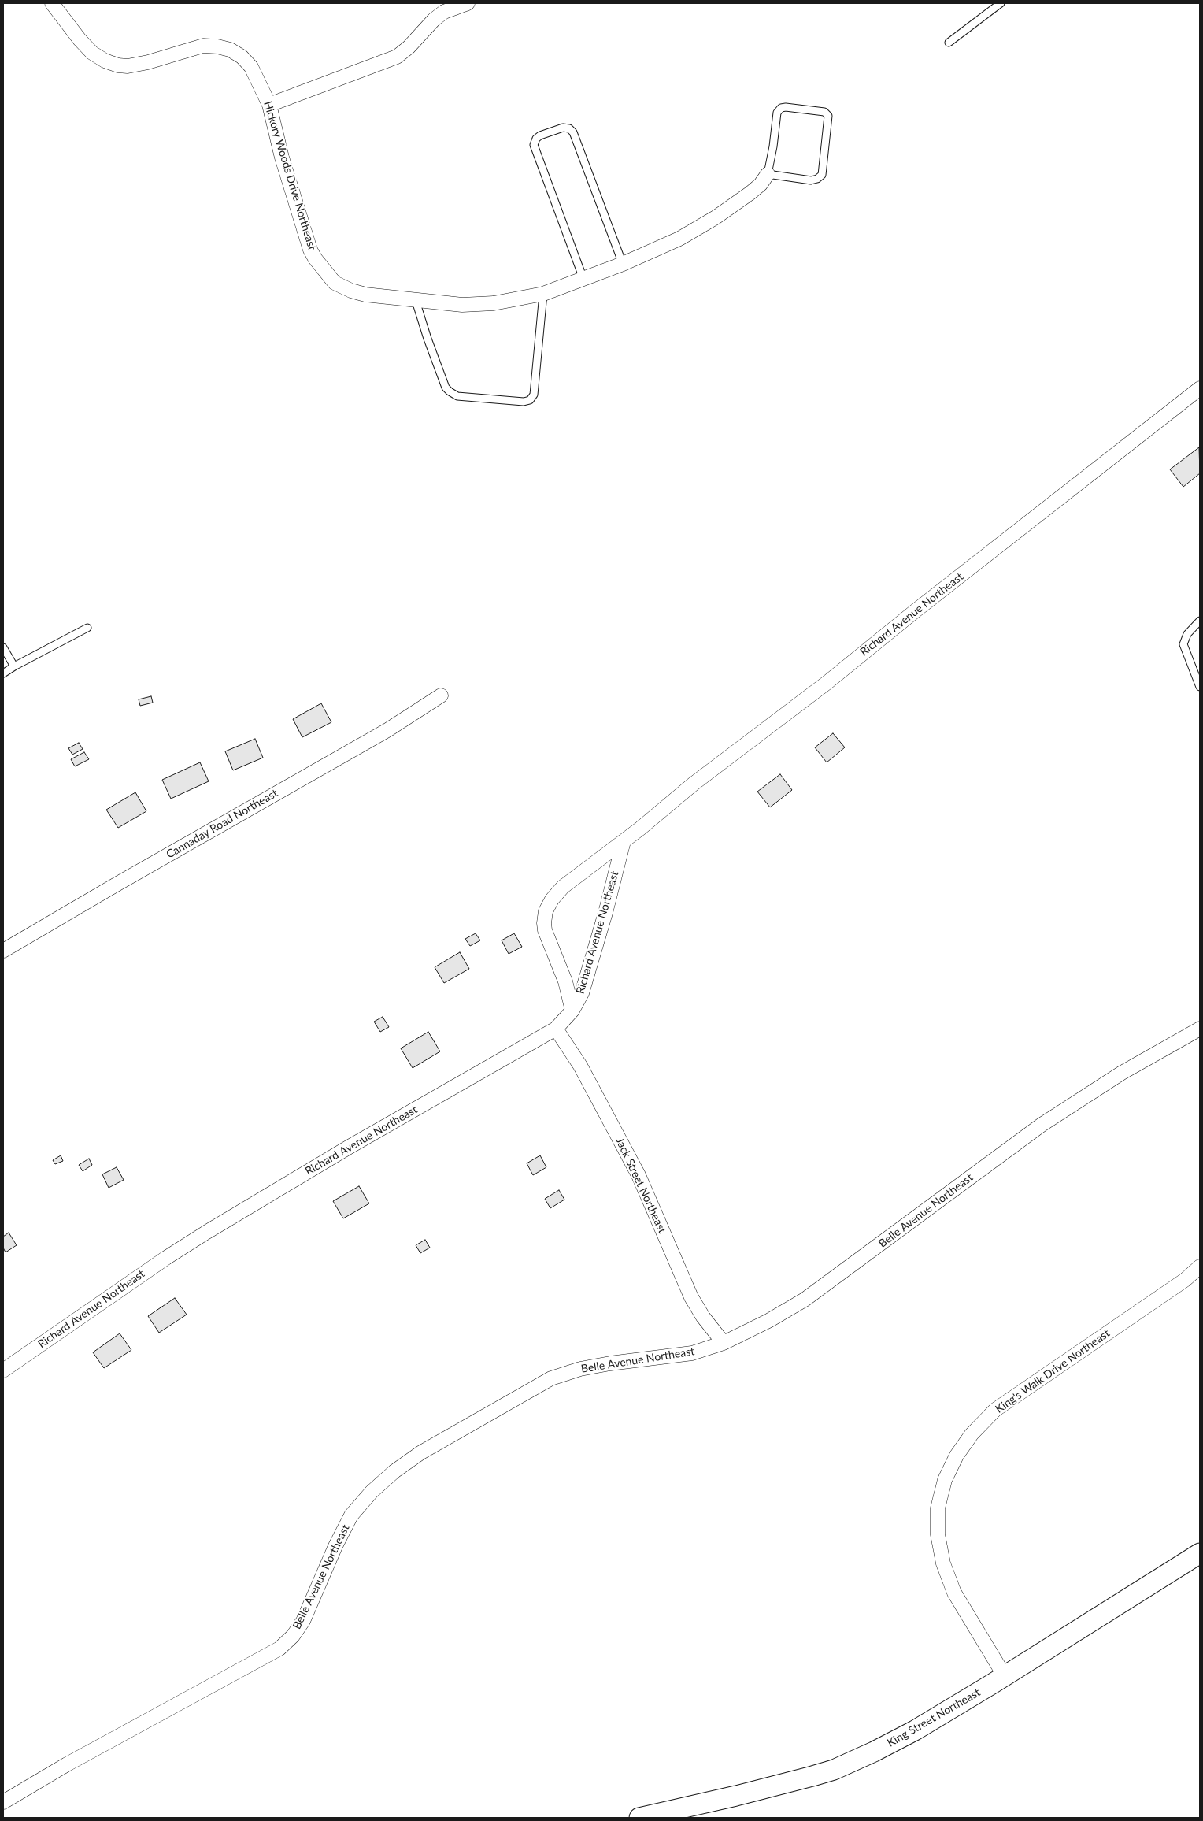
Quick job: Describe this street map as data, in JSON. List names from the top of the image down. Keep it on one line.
{"streets":{"street":["Hickory Woods Drive Northeast","Richard Avenue Northeast","Cannaday Road Northeast","Jack Street Northeast","Belle Avenue Northeast","King's Walk Drive Northeast","King Street Northeast"]},"crossings":[["Richard Avenue Northeast","Jack Street Northeast"],["Jack Street Northeast","Belle Avenue Northeast"],["King's Walk Drive Northeast","King Street Northeast"]]}
